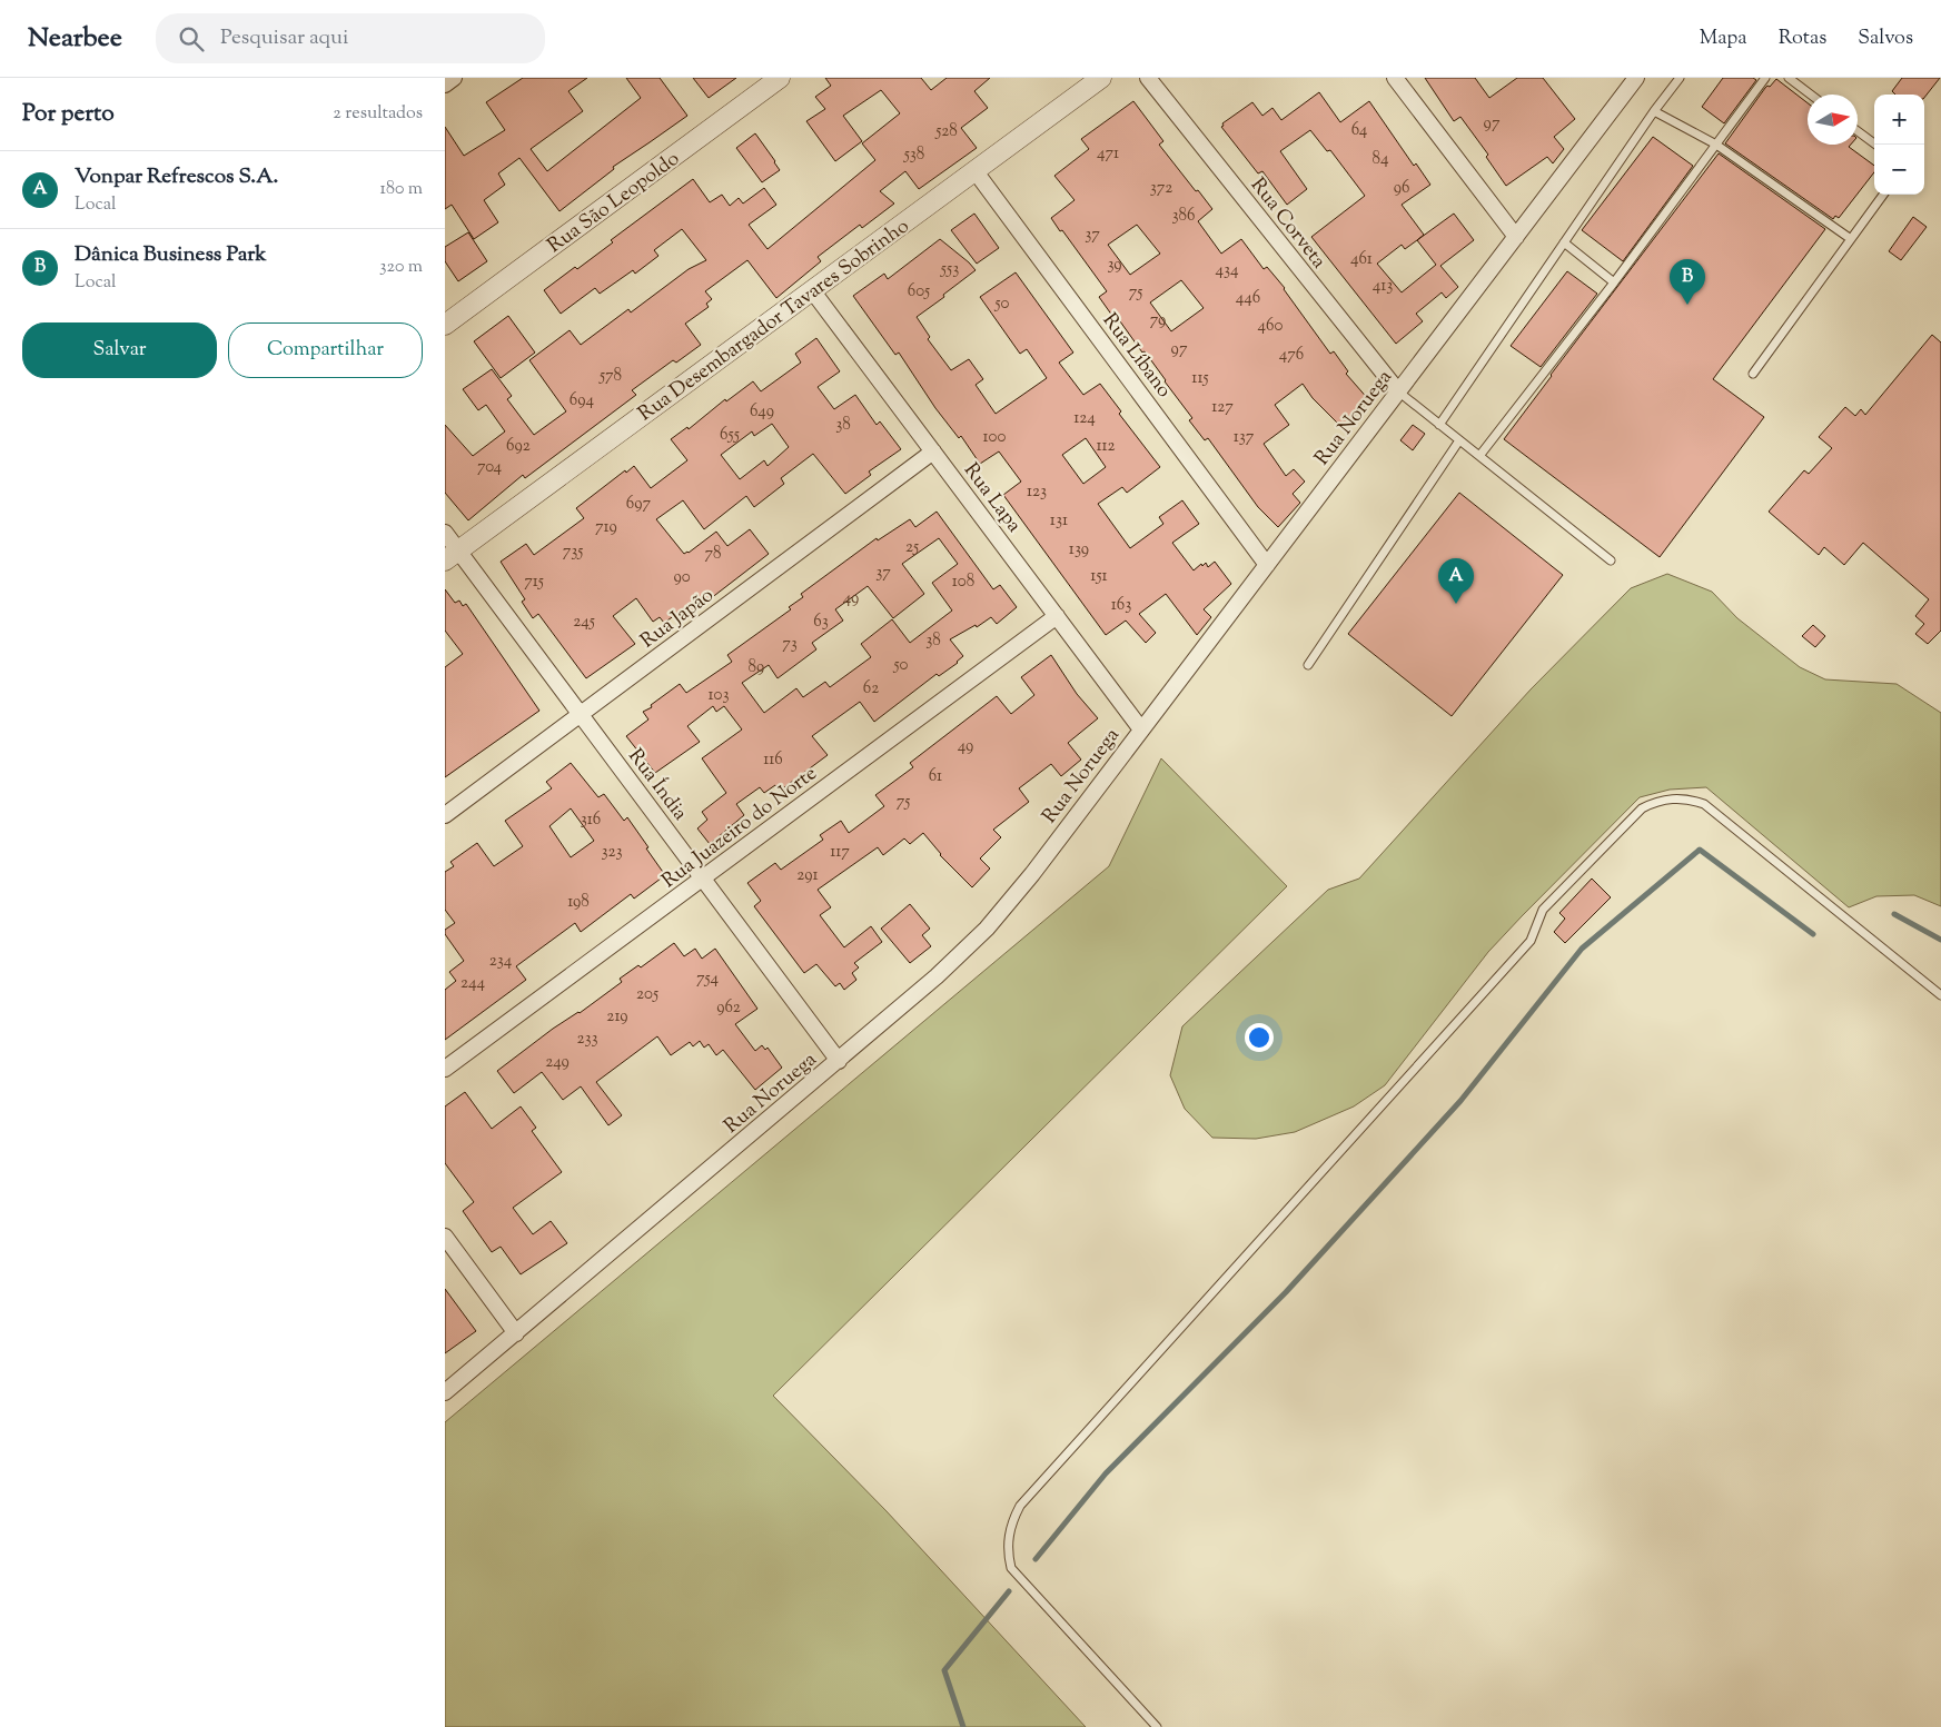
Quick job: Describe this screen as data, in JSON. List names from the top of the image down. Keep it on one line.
{"streets":{"street":["Rua São Leopoldo","Rua Corveta","Rua Desembargador Tavares Sobrinho","Rua Líbano","Rua Noruega","Rua Lapa","Rua Japão","Rua Índia","Rua Juazeiro do Norte"]},"crossings":[["Rua Corveta","Rua Noruega"],["Rua Desembargador Tavares Sobrinho","Rua Líbano"],["Rua Desembargador Tavares Sobrinho","Rua Lapa"],["Rua Desembargador Tavares Sobrinho","Rua Índia"],["Rua Líbano","Rua Noruega"],["Rua Noruega","Rua Lapa"],["Rua Noruega","Rua Índia"],["Rua Lapa","Rua Japão"],["Rua Lapa","Rua Juazeiro do Norte"],["Rua Japão","Rua Índia"],["Rua Índia","Rua Juazeiro do Norte"]],"house_numbers":["97","64","528","471","538","84","372","96","386","37","461","39","553","434","413","605","75","446","50","79","460","97","476","578","115","694","127","649","124","38","655","100","137","692","112","704","123","697","131","719","25","139","735","78","37","151","90","715","108","49","163","245","63","38","73","50","89","62","103","49","116","61","75","316","323","117","291","198","234","754","244","205","962","219","233","249"],"north":"right","page":{"header":"Nearbee","search":"Pesquisar aqui","nav":["Mapa","Rotas","Salvos"],"heading":["Por perto","2 resultados"],"map_buttons":["+","−"],"list":[{"mark":"A","name":"Vonpar Refrescos S.A.","note":"Local","value":"180 m"},{"mark":"B","name":"Dânica Business Park","note":"Local","value":"320 m"}],"pins":["B","A"],"buttons":["Salvar","Compartilhar"]}}
